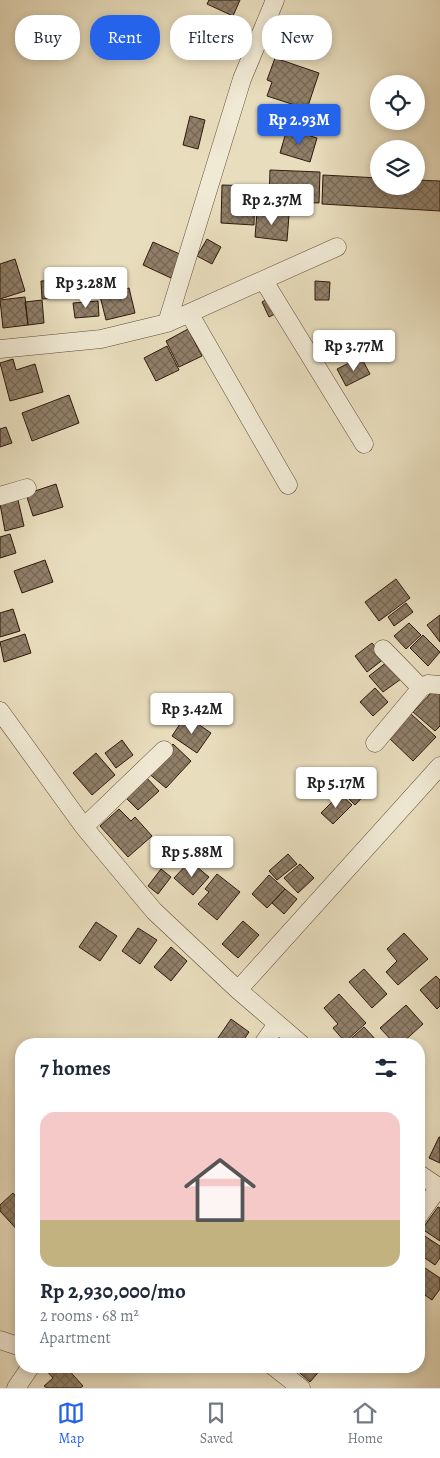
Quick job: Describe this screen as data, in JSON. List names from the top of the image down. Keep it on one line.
{"page":{"chip":["Buy","Rent","Filters","New"],"price":["Rp 2.93M","Rp 2.37M","Rp 3.28M","Rp 3.77M","Rp 3.42M","Rp 5.17M","Rp 5.88M"],"heading":"7 homes","list":[{"name":"Rp 2,930,000/mo","note":"2 rooms · 68 m² · Apartment"}],"tabs":["Map","Saved","Home"]}}
